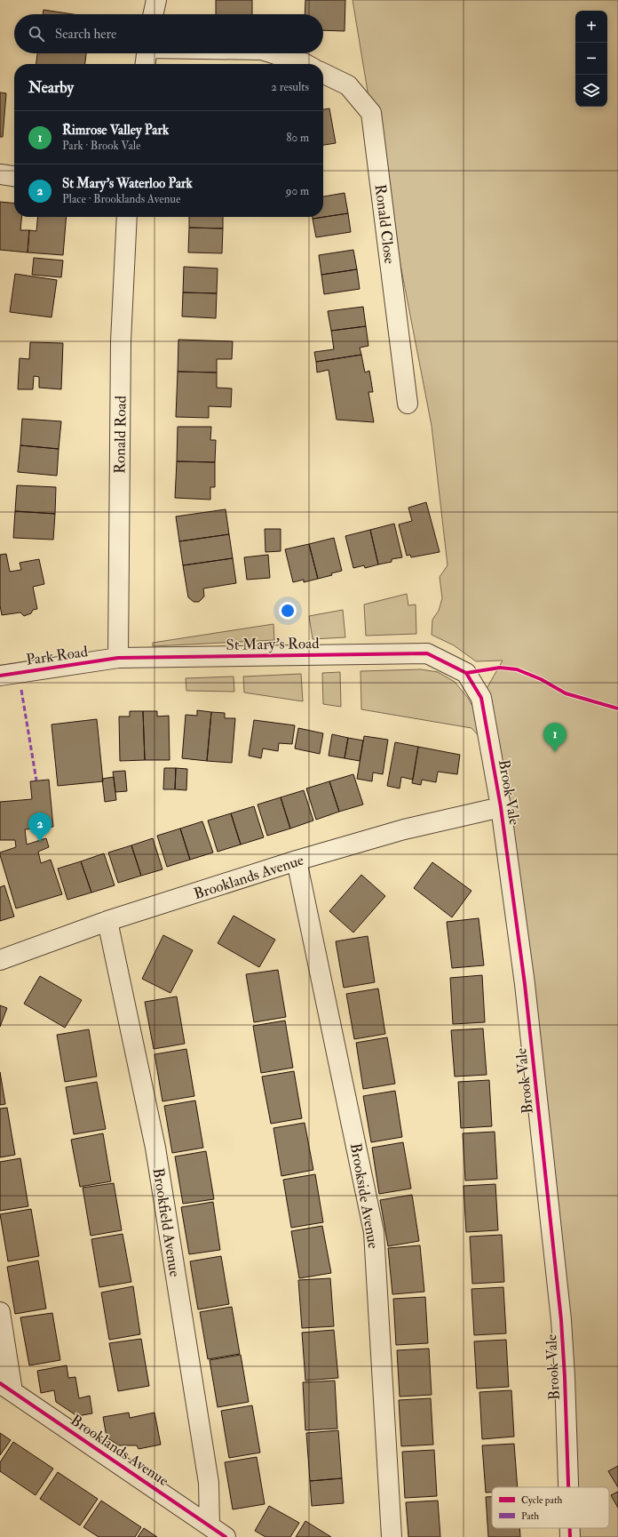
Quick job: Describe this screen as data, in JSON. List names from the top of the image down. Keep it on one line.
{"streets":{"street":["Ronald Close","Ronald Road","St Mary's Road","Park Road","Brook Vale","Brooklands Avenue","Brookside Avenue","Brookfield Avenue"]},"crossings":[["Ronald Road","St Mary's Road"],["Ronald Road","Park Road"],["St Mary's Road","Park Road"],["St Mary's Road","Brook Vale"],["Brook Vale","Brooklands Avenue"],["Brooklands Avenue","Brookside Avenue"],["Brooklands Avenue","Brookfield Avenue"]],"legend":["Cycle path","Path"],"page":{"map_buttons":["+","−"],"search":"Search here","heading":["Nearby","2 results"],"list":[{"mark":"1","name":"Rimrose Valley Park","note":"Park · Brook Vale","value":"80 m"},{"mark":"2","name":"St Mary's Waterloo Park","note":"Place · Brooklands Avenue","value":"90 m"}],"pins":["1","2"]}}
